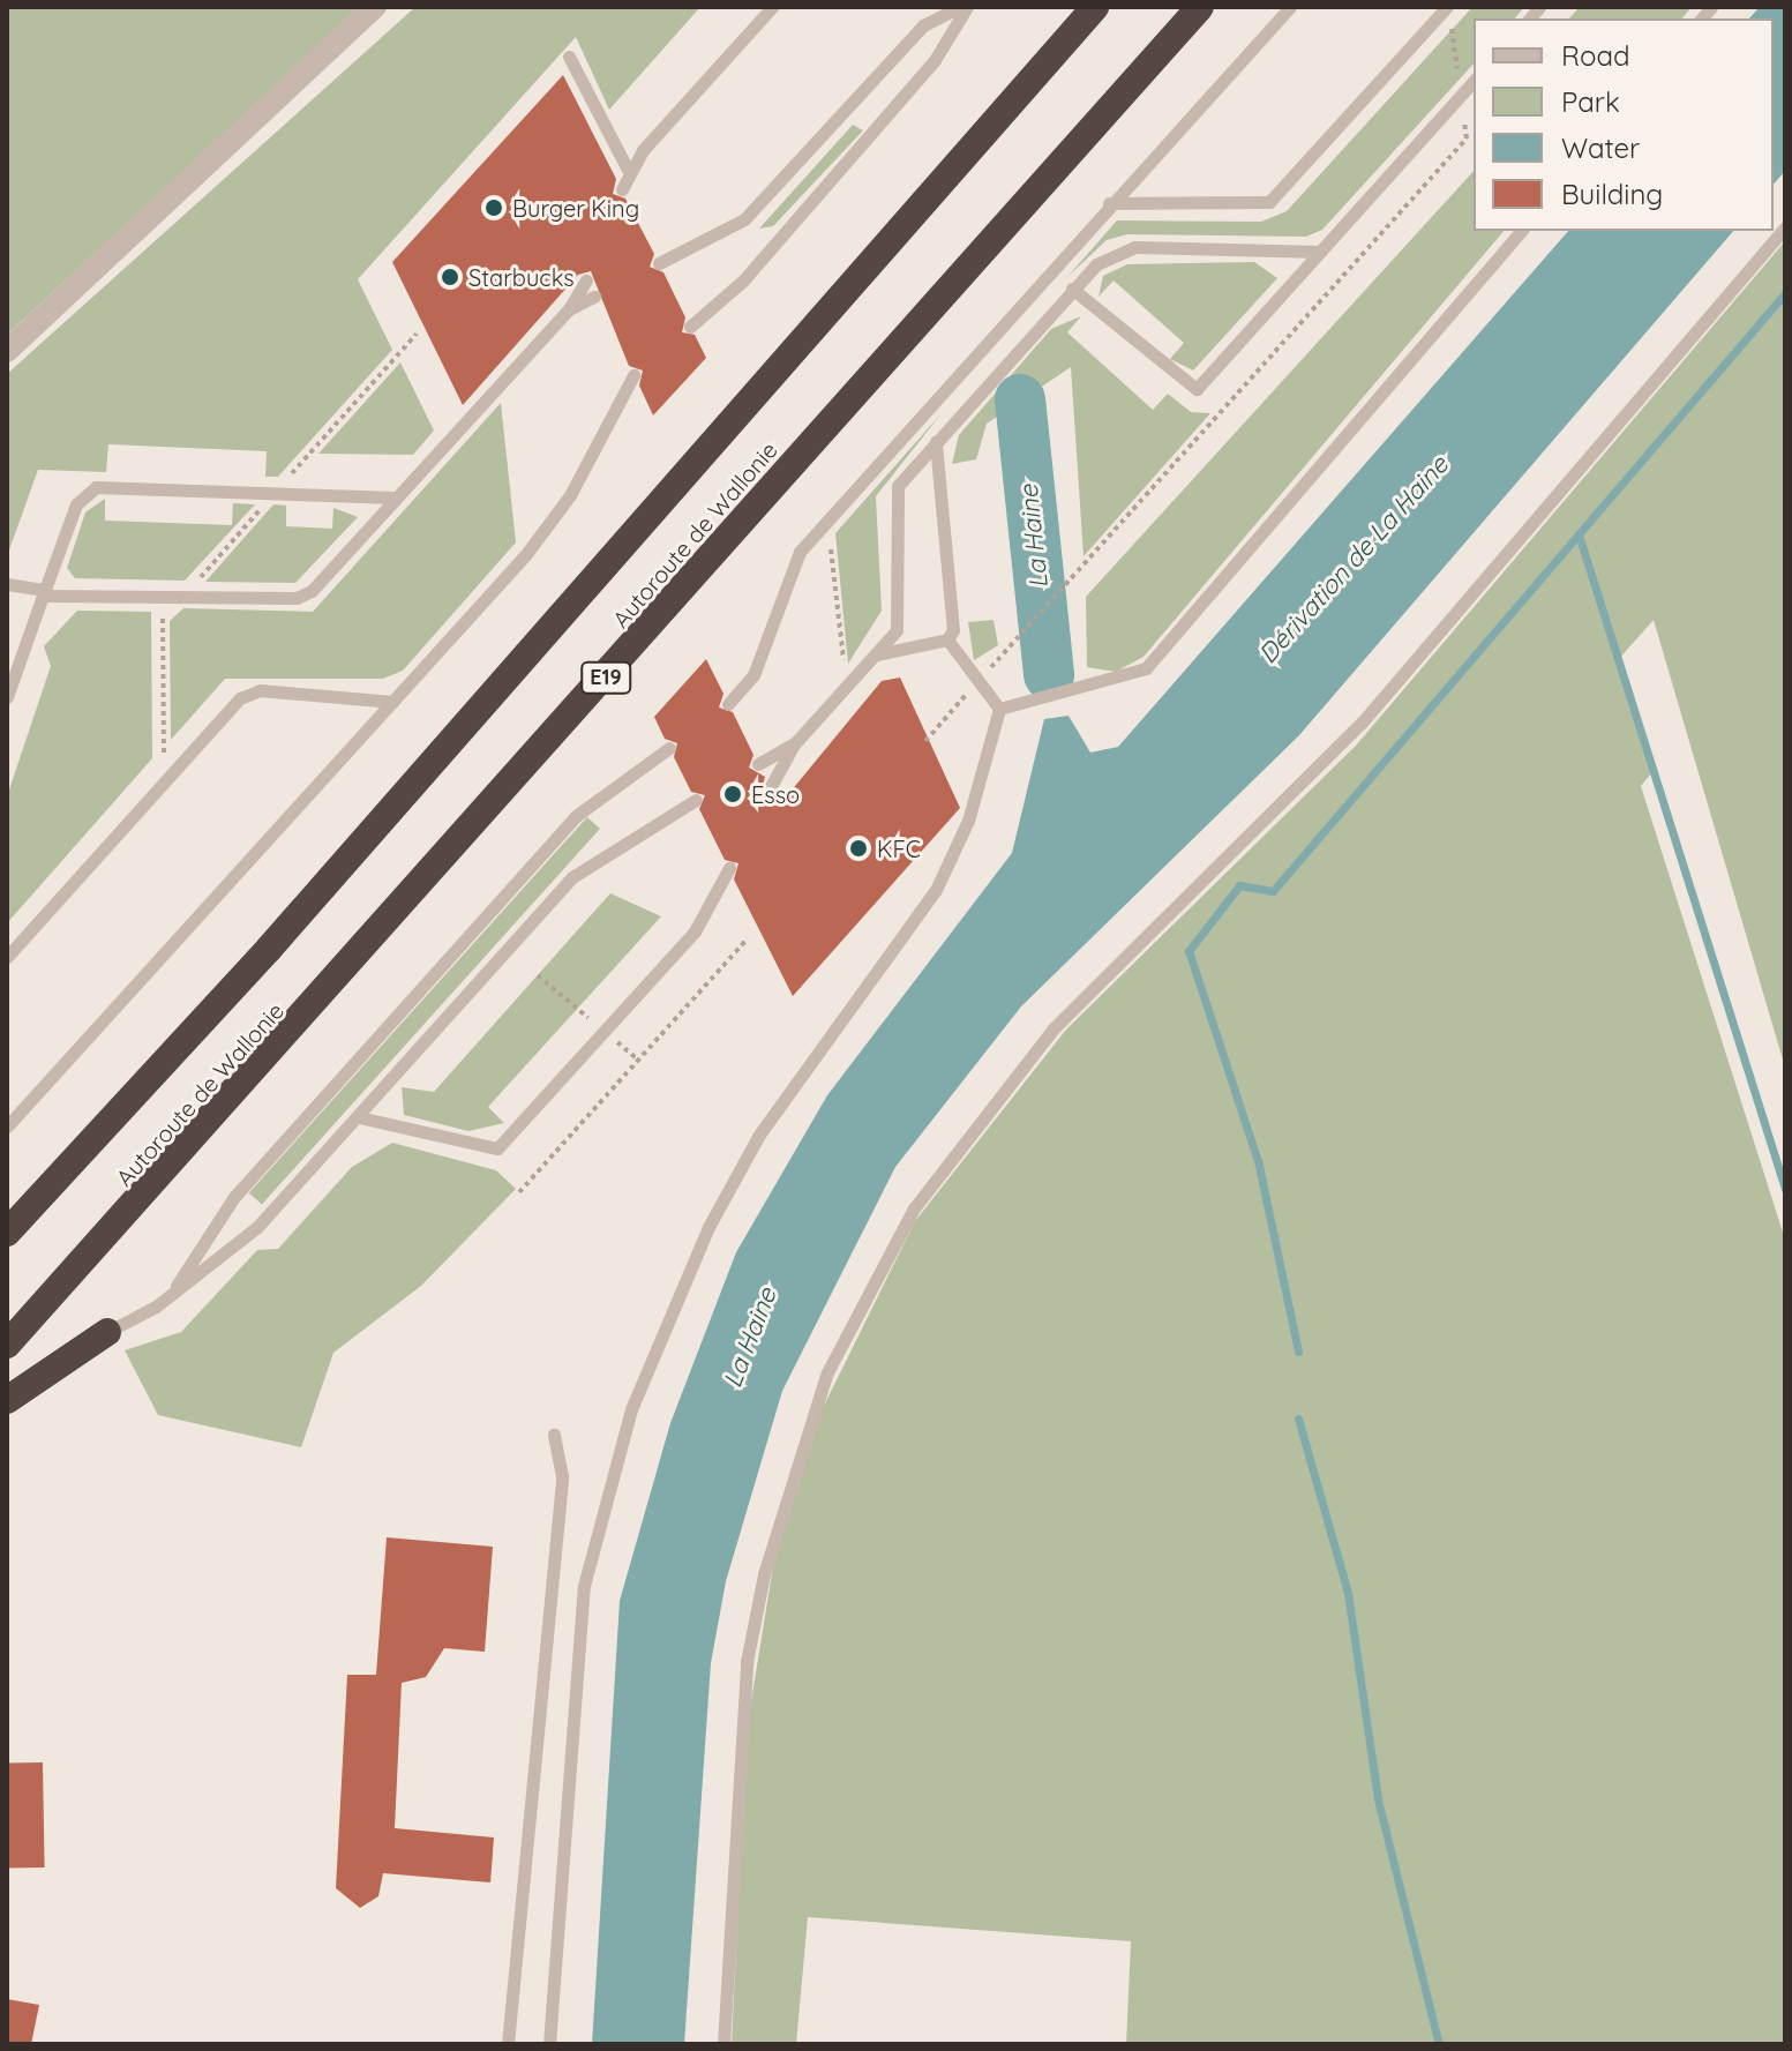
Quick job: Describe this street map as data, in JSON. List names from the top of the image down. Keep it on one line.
{"streets":{"highway":["Autoroute de Wallonie","E19"]},"water":["La Haine","Dérivation de La Haine"],"places":["Burger King","Starbucks","Esso","KFC"],"legend":["Road","Park","Water","Building"]}
